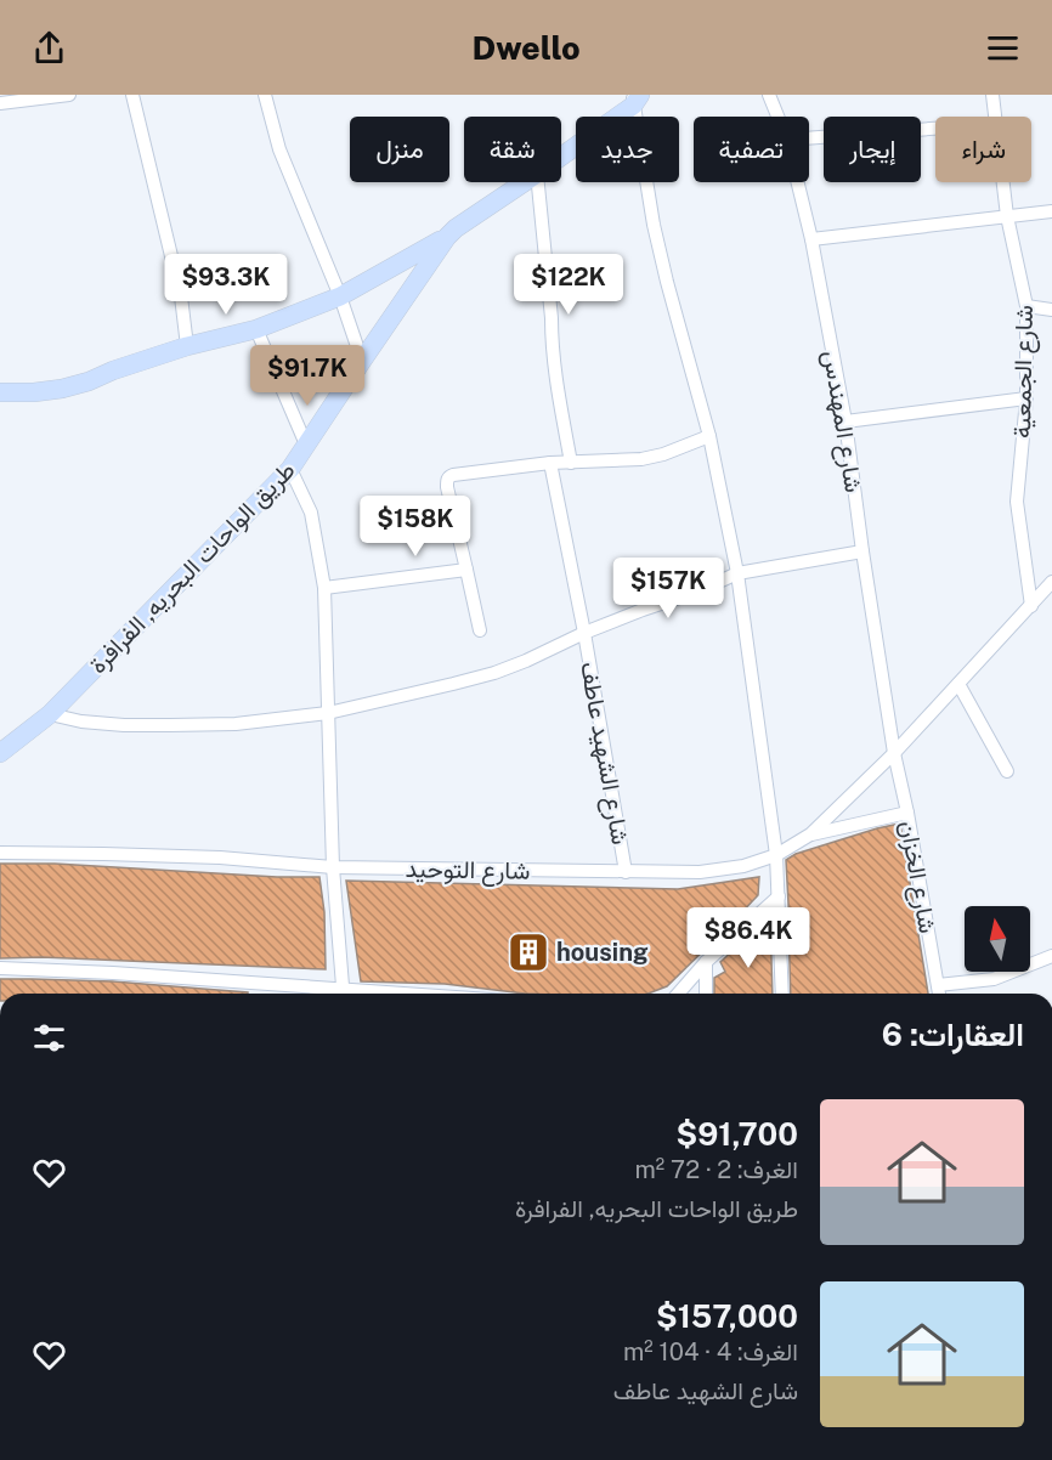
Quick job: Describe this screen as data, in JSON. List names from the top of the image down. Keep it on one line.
{"streets":{"main road":["طريق الواحات البحريه, الفرافرة"],"street":["شارع الجمعية","شارع المهندس","شارع الشهيد عاطف","شارع التوحيد","شارع الخزان"]},"crossings":[["شارع الجمعية","شارع التوحيد"],["شارع المهندس","شارع التوحيد"],["شارع المهندس","شارع الخزان"],["شارع الشهيد عاطف","شارع التوحيد"],["شارع التوحيد","شارع الخزان"]],"places":{"building":["housing"]},"north":"top","page":{"header":"Dwello","chip":["شراء","إيجار","تصفية","جديد","شقة","منزل"],"price":["$93.3K","$122K","$91.7K","$158K","$157K","$86.4K"],"heading":"العقارات: 6","list":[{"name":"$91,700","note":"الغرف: 2 · 72 m² · طريق الواحات البحريه, الفرافرة"},{"name":"$157,000","note":"الغرف: 4 · 104 m² · شارع الشهيد عاطف"}]}}
